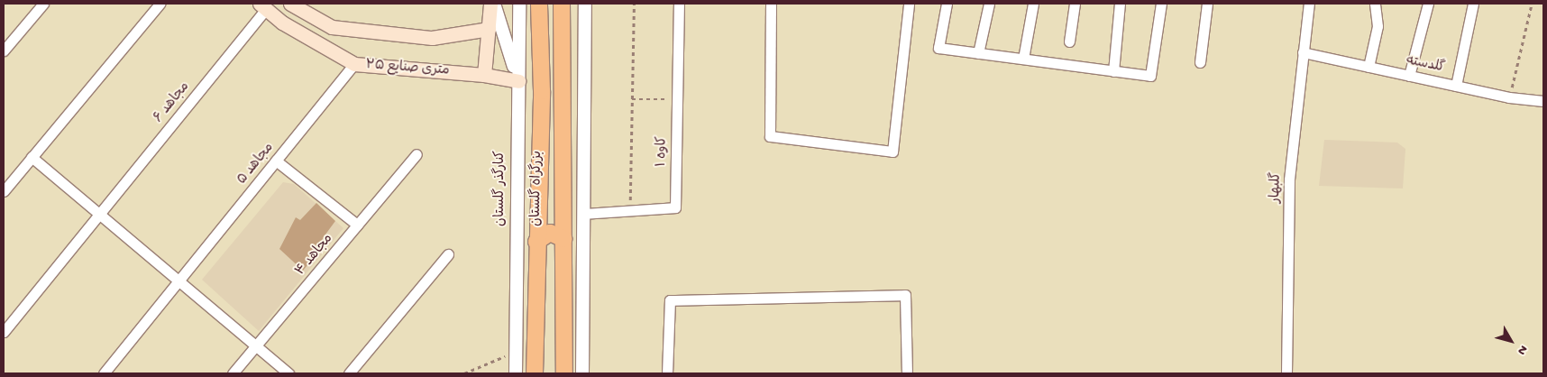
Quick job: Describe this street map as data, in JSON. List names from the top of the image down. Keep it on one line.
{"streets":{"highway":["بزرگراه گلستان"],"main road":["۲۵ متری صنایع"],"street":["گلدسته","۶ مجاهد","کاوه ۱","۵ مجاهد","گلبهار","کنارگذر گلستان","مجاهد ۴"]},"crossings":[["گلدسته","گلبهار"],["۲۵ متری صنایع","۶ مجاهد"],["۲۵ متری صنایع","۵ مجاهد"],["۲۵ متری صنایع","کنارگذر گلستان"]],"north":"bottom right"}
